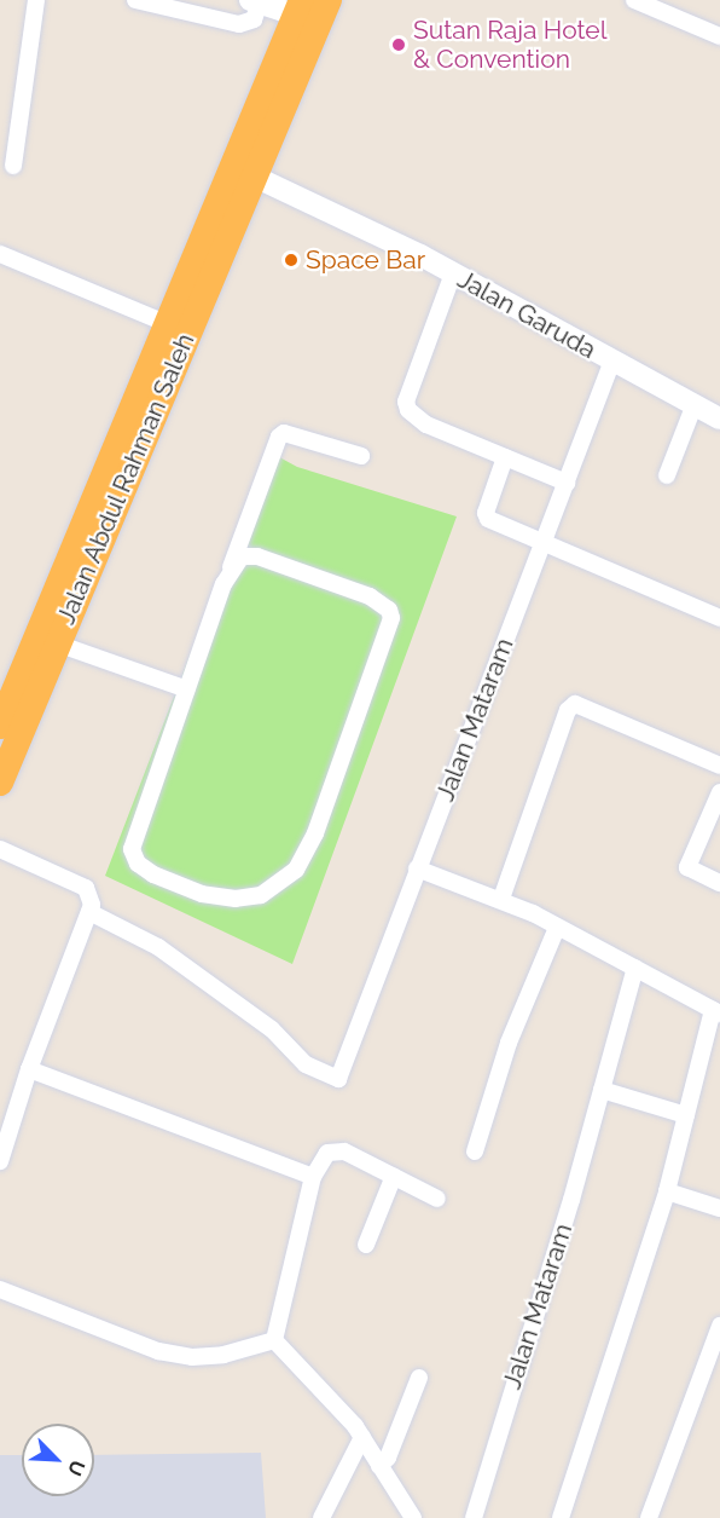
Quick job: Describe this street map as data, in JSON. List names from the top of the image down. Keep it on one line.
{"streets":{"highway":["Jalan Abdul Rahman Saleh"],"street":["Jalan Garuda","Jalan Mataram"]},"crossings":[["Jalan Garuda","Jalan Abdul Rahman Saleh"],["Jalan Garuda","Jalan Mataram"]],"places":["Sutan Raja Hotel & Convention","Space Bar"],"north":"bottom right"}
